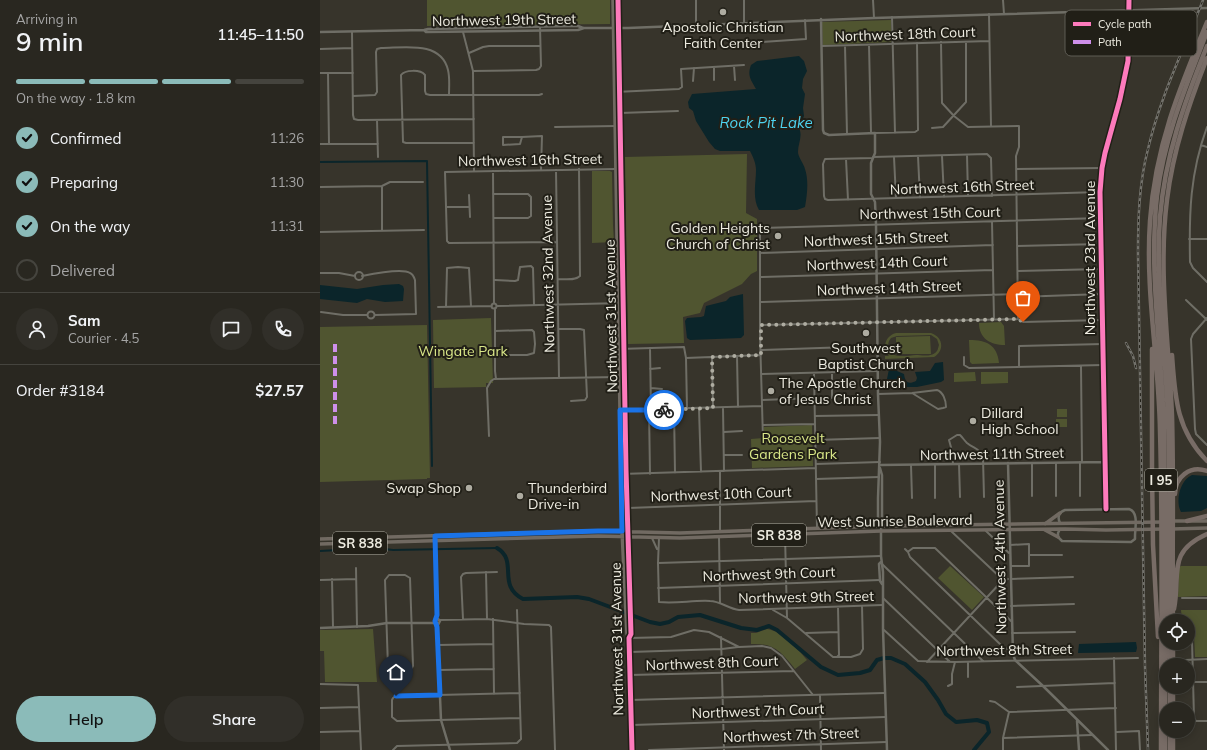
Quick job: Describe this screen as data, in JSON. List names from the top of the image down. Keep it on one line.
{"streets":{"highway":["I 95"],"main road":["Northwest 31st Avenue","West Sunrise Boulevard","SR 838"],"street":["Northwest 19th Street","Northwest 18th Court","Northwest 16th Street","Northwest 15th Court","Northwest 15th Street","Northwest 23rd Avenue","Northwest 14th Court","Northwest 32nd Avenue","Northwest 14th Street","Northwest 11th Street","Northwest 10th Court","Northwest 24th Avenue","Northwest 9th Court","Northwest 9th Street","Northwest 8th Street","Northwest 8th Court","Northwest 7th Court","Northwest 7th Street"]},"crossings":[["Northwest 19th Street","Northwest 23rd Avenue"],["Northwest 19th Street","Northwest 31st Avenue"],["Northwest 16th Street","Northwest 23rd Avenue"],["Northwest 16th Street","Northwest 32nd Avenue"],["Northwest 16th Street","Northwest 31st Avenue"],["Northwest 15th Court","Northwest 15th Street"],["Northwest 15th Court","Northwest 23rd Avenue"],["Northwest 23rd Avenue","Northwest 11th Street"],["Northwest 31st Avenue","Northwest 10th Court"],["Northwest 31st Avenue","West Sunrise Boulevard"],["Northwest 31st Avenue","Northwest 8th Court"],["Northwest 31st Avenue","Northwest 7th Court"],["Northwest 11th Street","Northwest 24th Avenue"],["West Sunrise Boulevard","Northwest 24th Avenue"],["Northwest 24th Avenue","Northwest 8th Street"],["Northwest 9th Court","Northwest 9th Street"]],"water":["Rock Pit Lake"],"parks":["Wingate Park","Roosevelt Gardens Park"],"places":["Apostolic Christian Faith Center","Golden Heights Church of Christ","Southwest Baptist Church","The Apostle Church of Jesus Christ","Dillard High School","Swap Shop","Thunderbird Drive-in"],"legend":["Cycle path","Path"],"page":{"heading":["9 min","Arriving in","11:45–11:50"],"panel":["Sam","Courier · 4.5","Order #3184","$27.57"],"bar":"On the way · 1.8 km","list":[["Confirmed","11:26"],["Preparing","11:30"],["On the way","11:31"],"Delivered"],"map_buttons":["+","−"],"buttons":["Help","Share"]}}
